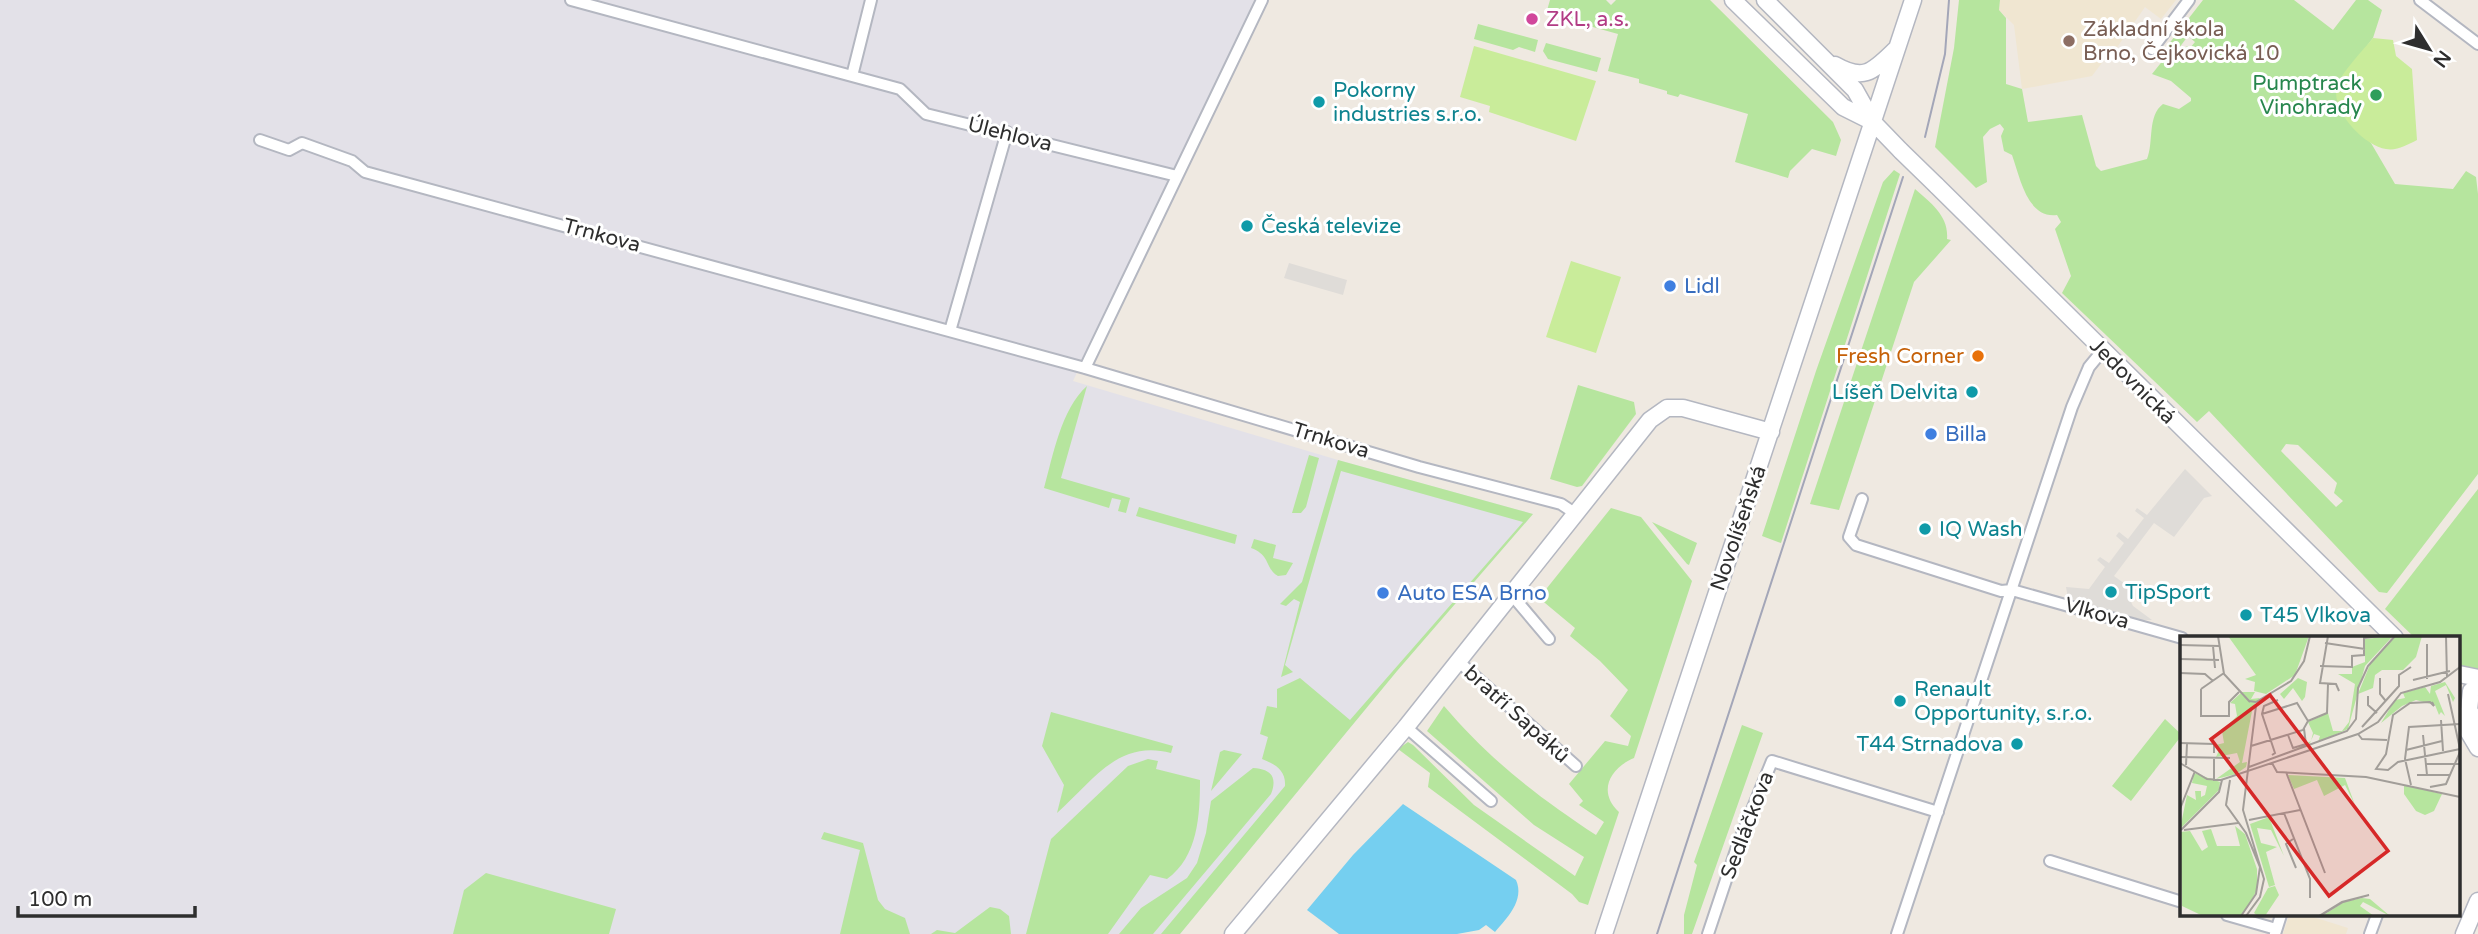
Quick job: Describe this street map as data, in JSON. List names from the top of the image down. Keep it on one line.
{"streets":{"street":["Úlehlova","Trnkova","Jedovnická","Novolíšeňská","Vlkova","bratří Sapáků","Sedláčkova"]},"crossings":[["Jedovnická","Novolíšeňská"]],"places":["ZKL, a.s.","Základní škola Brno, Čejkovická 10","Pumptrack Vinohrady","Pokorny industries s.r.o.","Česká televize","Lidl","Fresh Corner","Líšeň Delvita","Billa","IQ Wash","TipSport","Auto ESA Brno","T45 Vlkova","Renault Opportunity, s.r.o.","T44 Strnadova"],"scale_bar":"100 m","north":"bottom right"}
